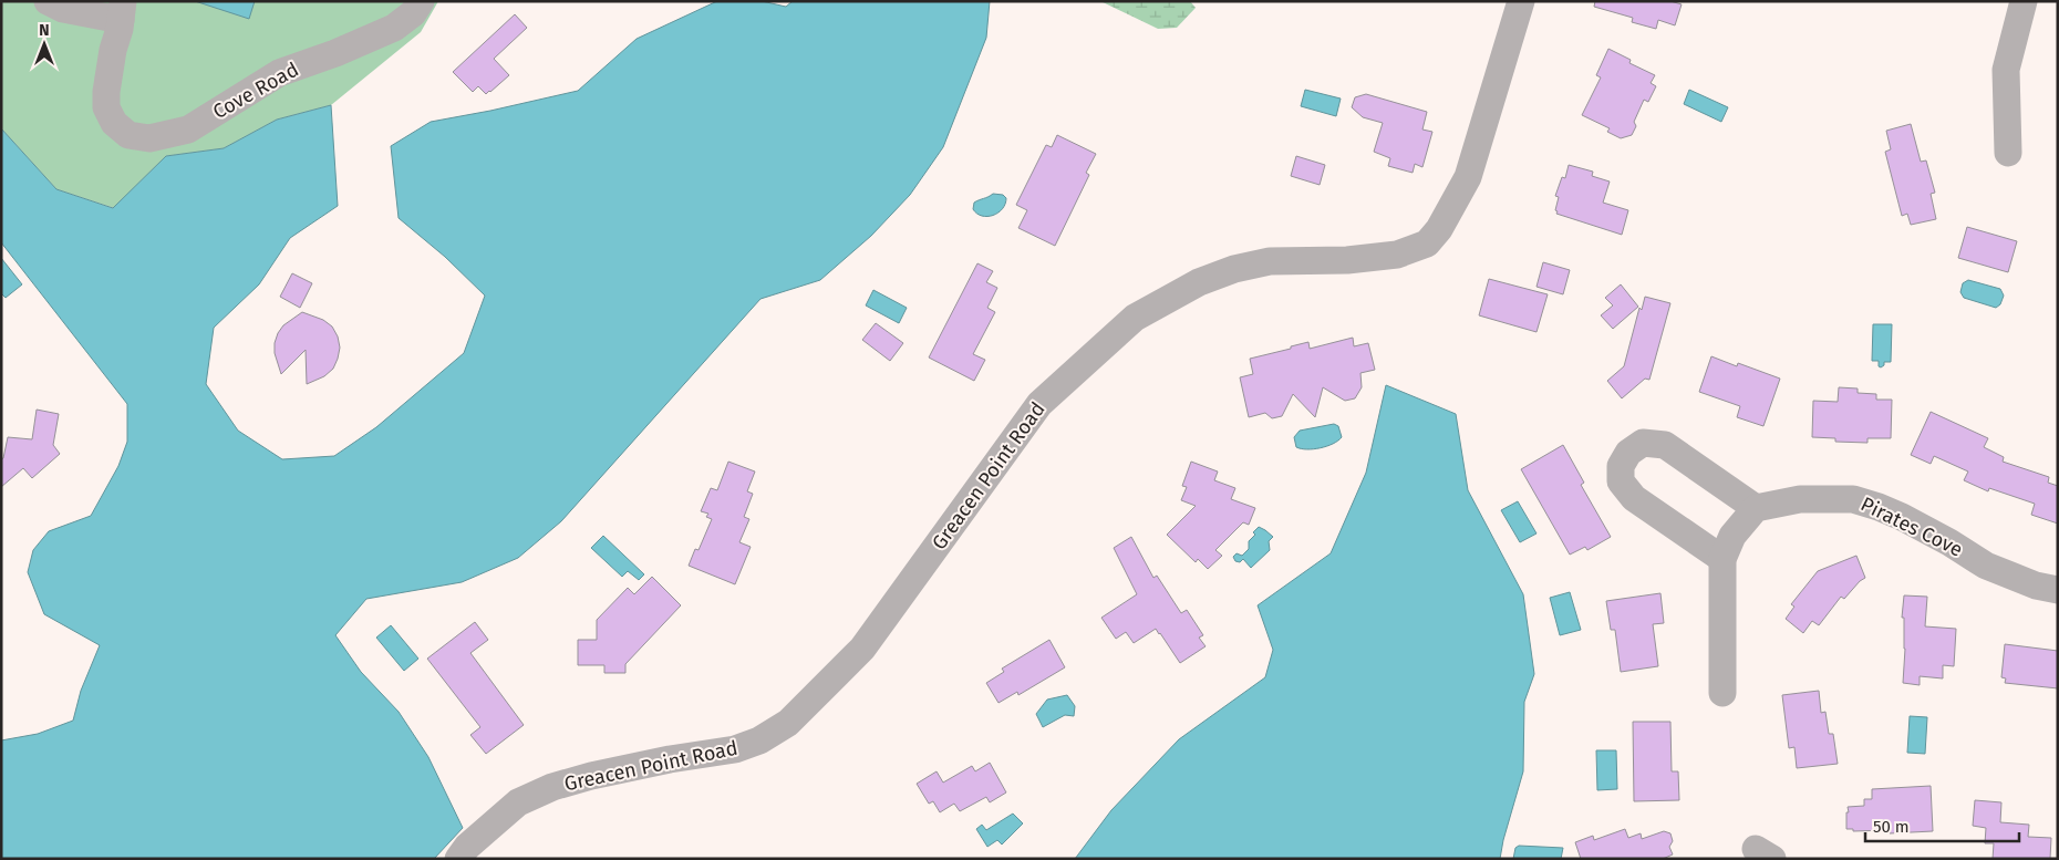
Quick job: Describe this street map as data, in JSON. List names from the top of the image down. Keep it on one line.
{"streets":{"street":["Cove Road","Greacen Point Road","Pirates Cove"]},"scale_bar":"50 m","north":"top"}
